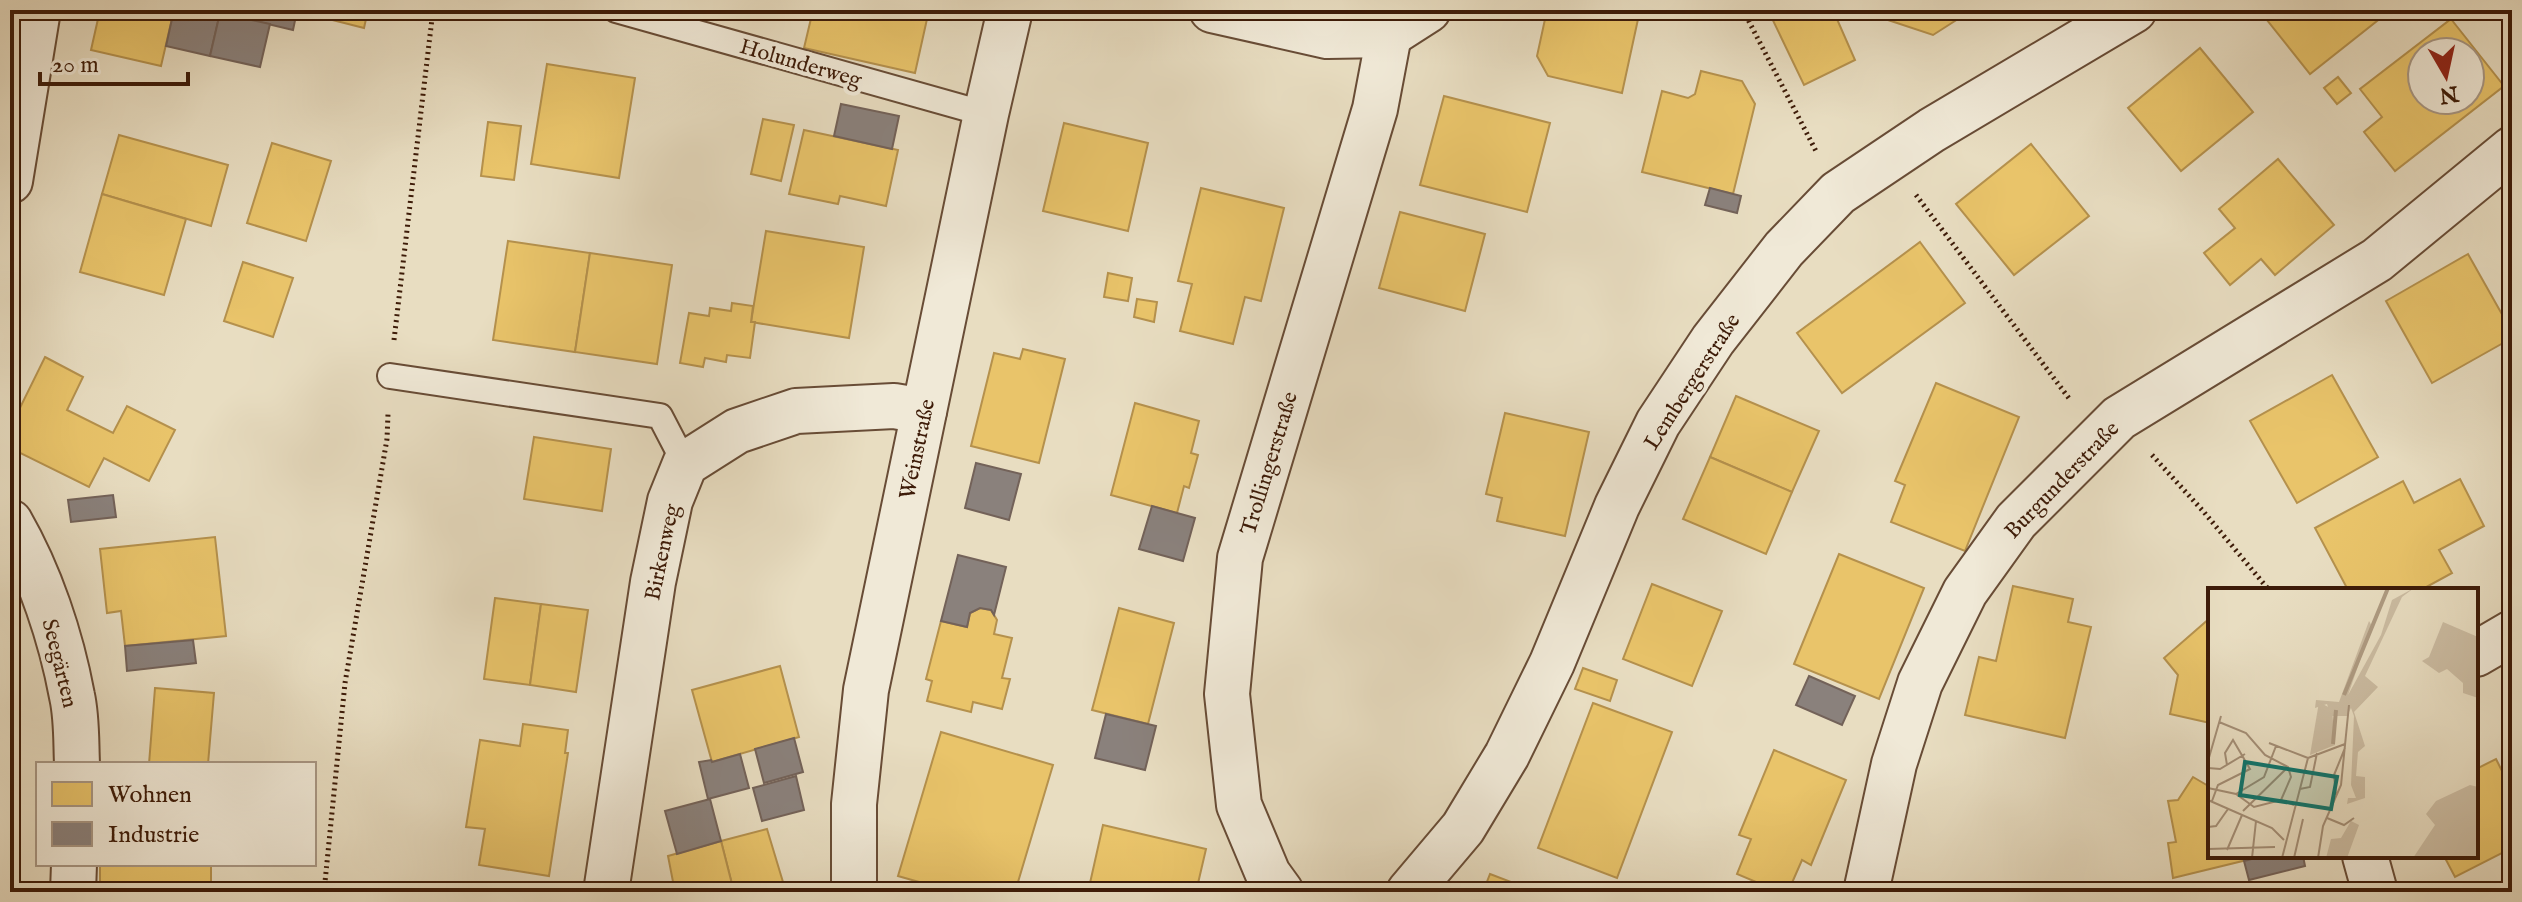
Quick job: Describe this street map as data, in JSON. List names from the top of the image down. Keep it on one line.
{"streets":{"street":["Lembergerstraße","Weinstraße","Trollingerstraße","Burgunderstraße","Birkenweg","Seegärten"],"lane":["Holunderweg"]},"crossings":[["Holunderweg","Weinstraße"]],"legend":["Wohnen","Industrie"],"scale_bar":"20 m","north":"bottom"}
